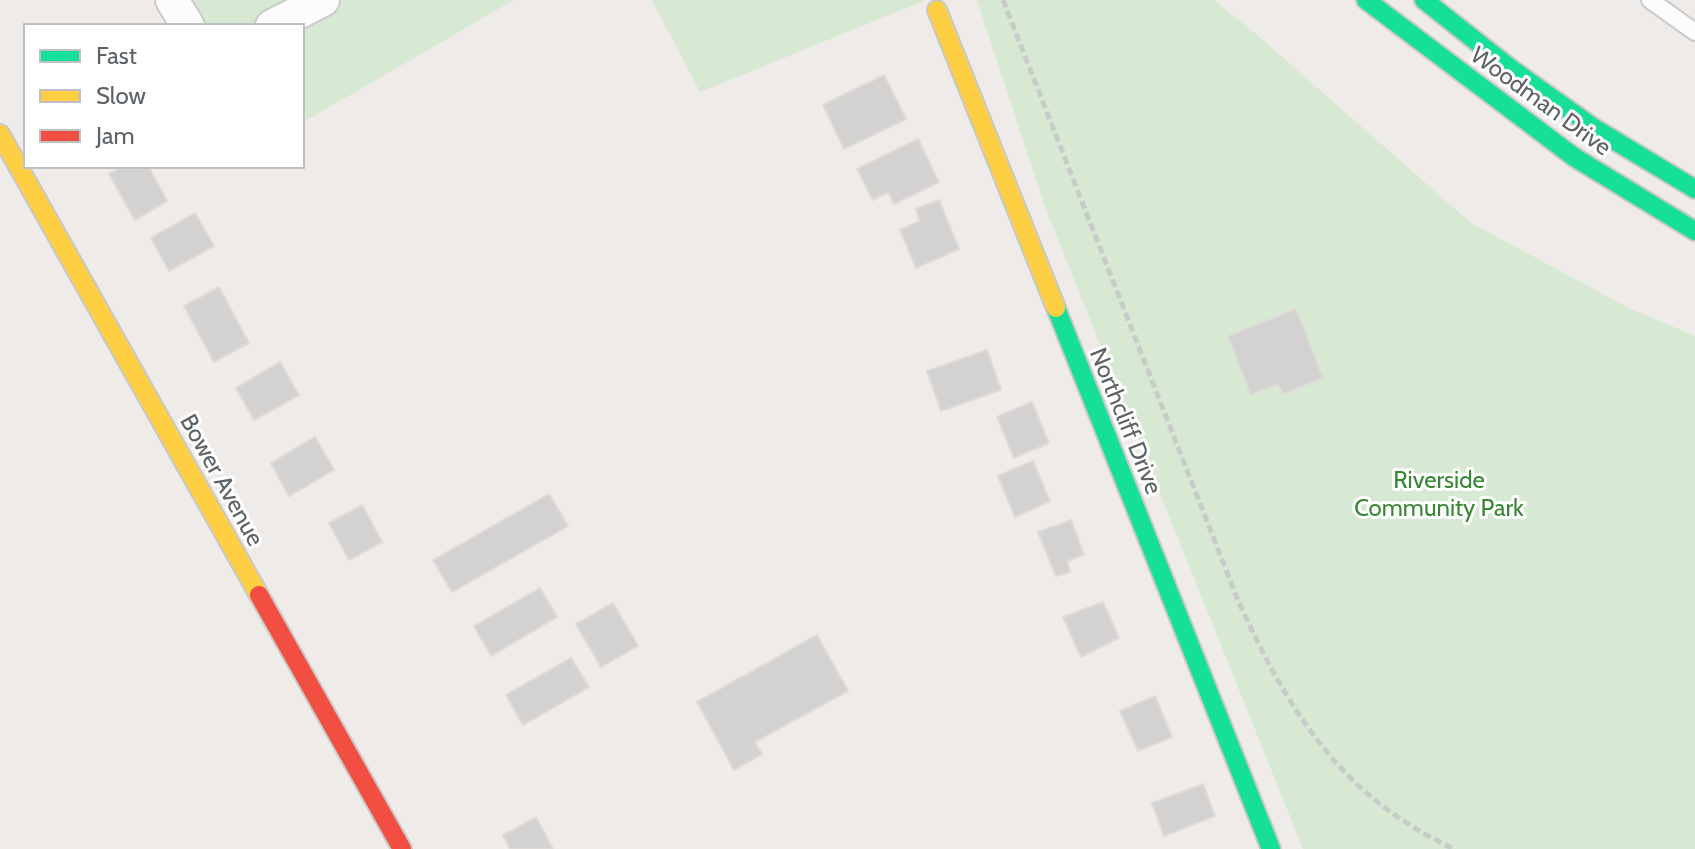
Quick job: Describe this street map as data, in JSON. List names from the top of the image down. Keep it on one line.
{"streets":{"street":["Woodman Drive","Northcliff Drive","Bower Avenue"]},"parks":["Riverside Community Park"],"legend":["Fast","Slow","Jam"]}
